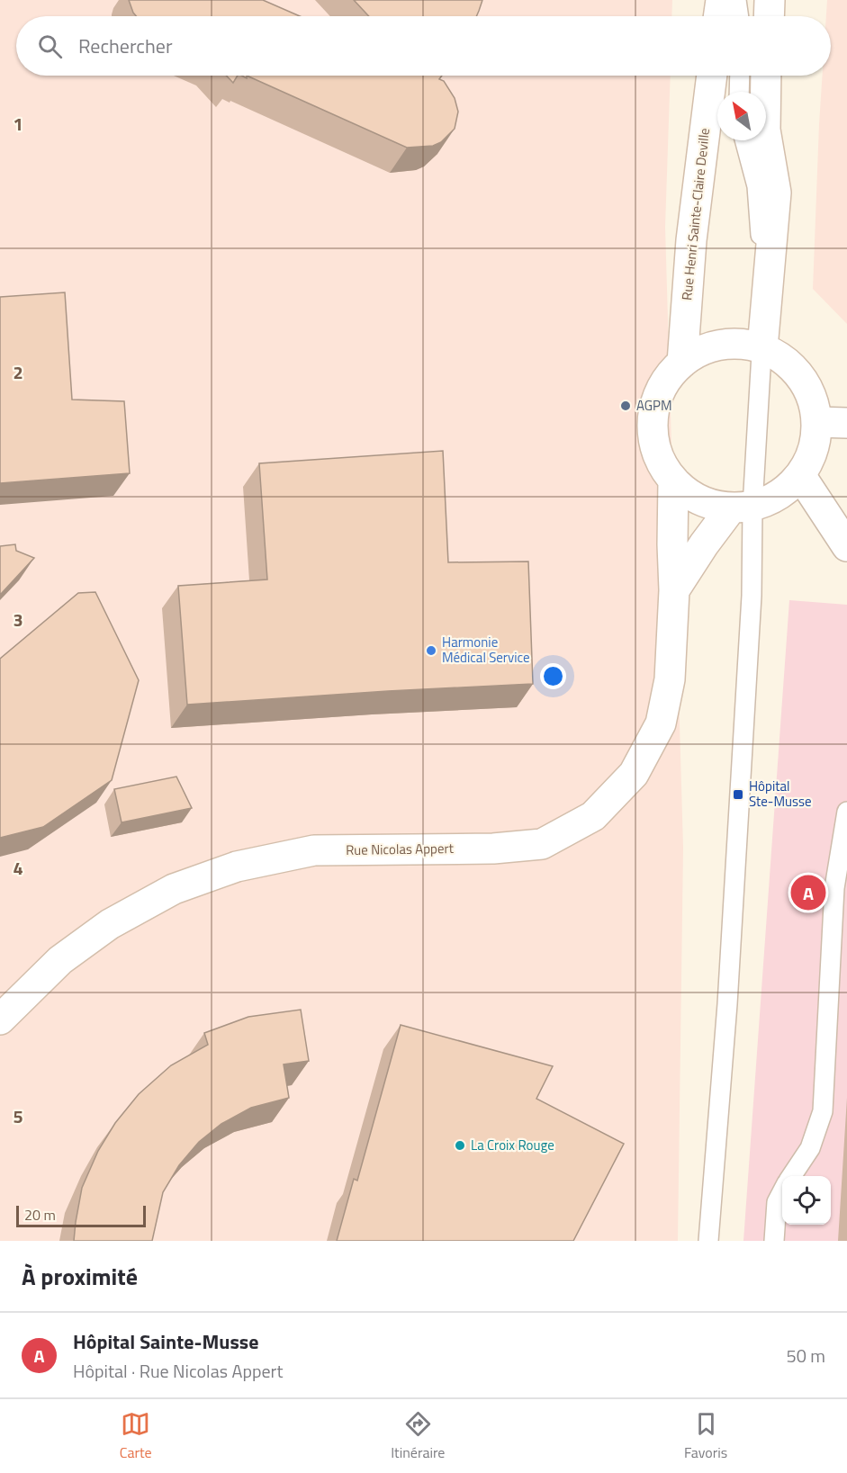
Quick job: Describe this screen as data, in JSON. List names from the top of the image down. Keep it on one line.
{"streets":{"main road":["Rue Henri Sainte-Claire Deville","Rue Nicolas Appert"]},"places":{"other":["AGPM","Harmonie Médical Service","La Croix Rouge"],"transit":["Hôpital Ste-Musse"]},"scale_bar":"20 m","north":"top left","page":{"search":"Rechercher","pins":"A","scale":"20 m","heading":"À proximité","list":[{"mark":"A","name":"Hôpital Sainte-Musse","note":"Hôpital · Rue Nicolas Appert","value":"50 m"}],"nav":["Carte","Itinéraire","Favoris"]},"grid":{"rows":["1","2","3","4","5"]}}
